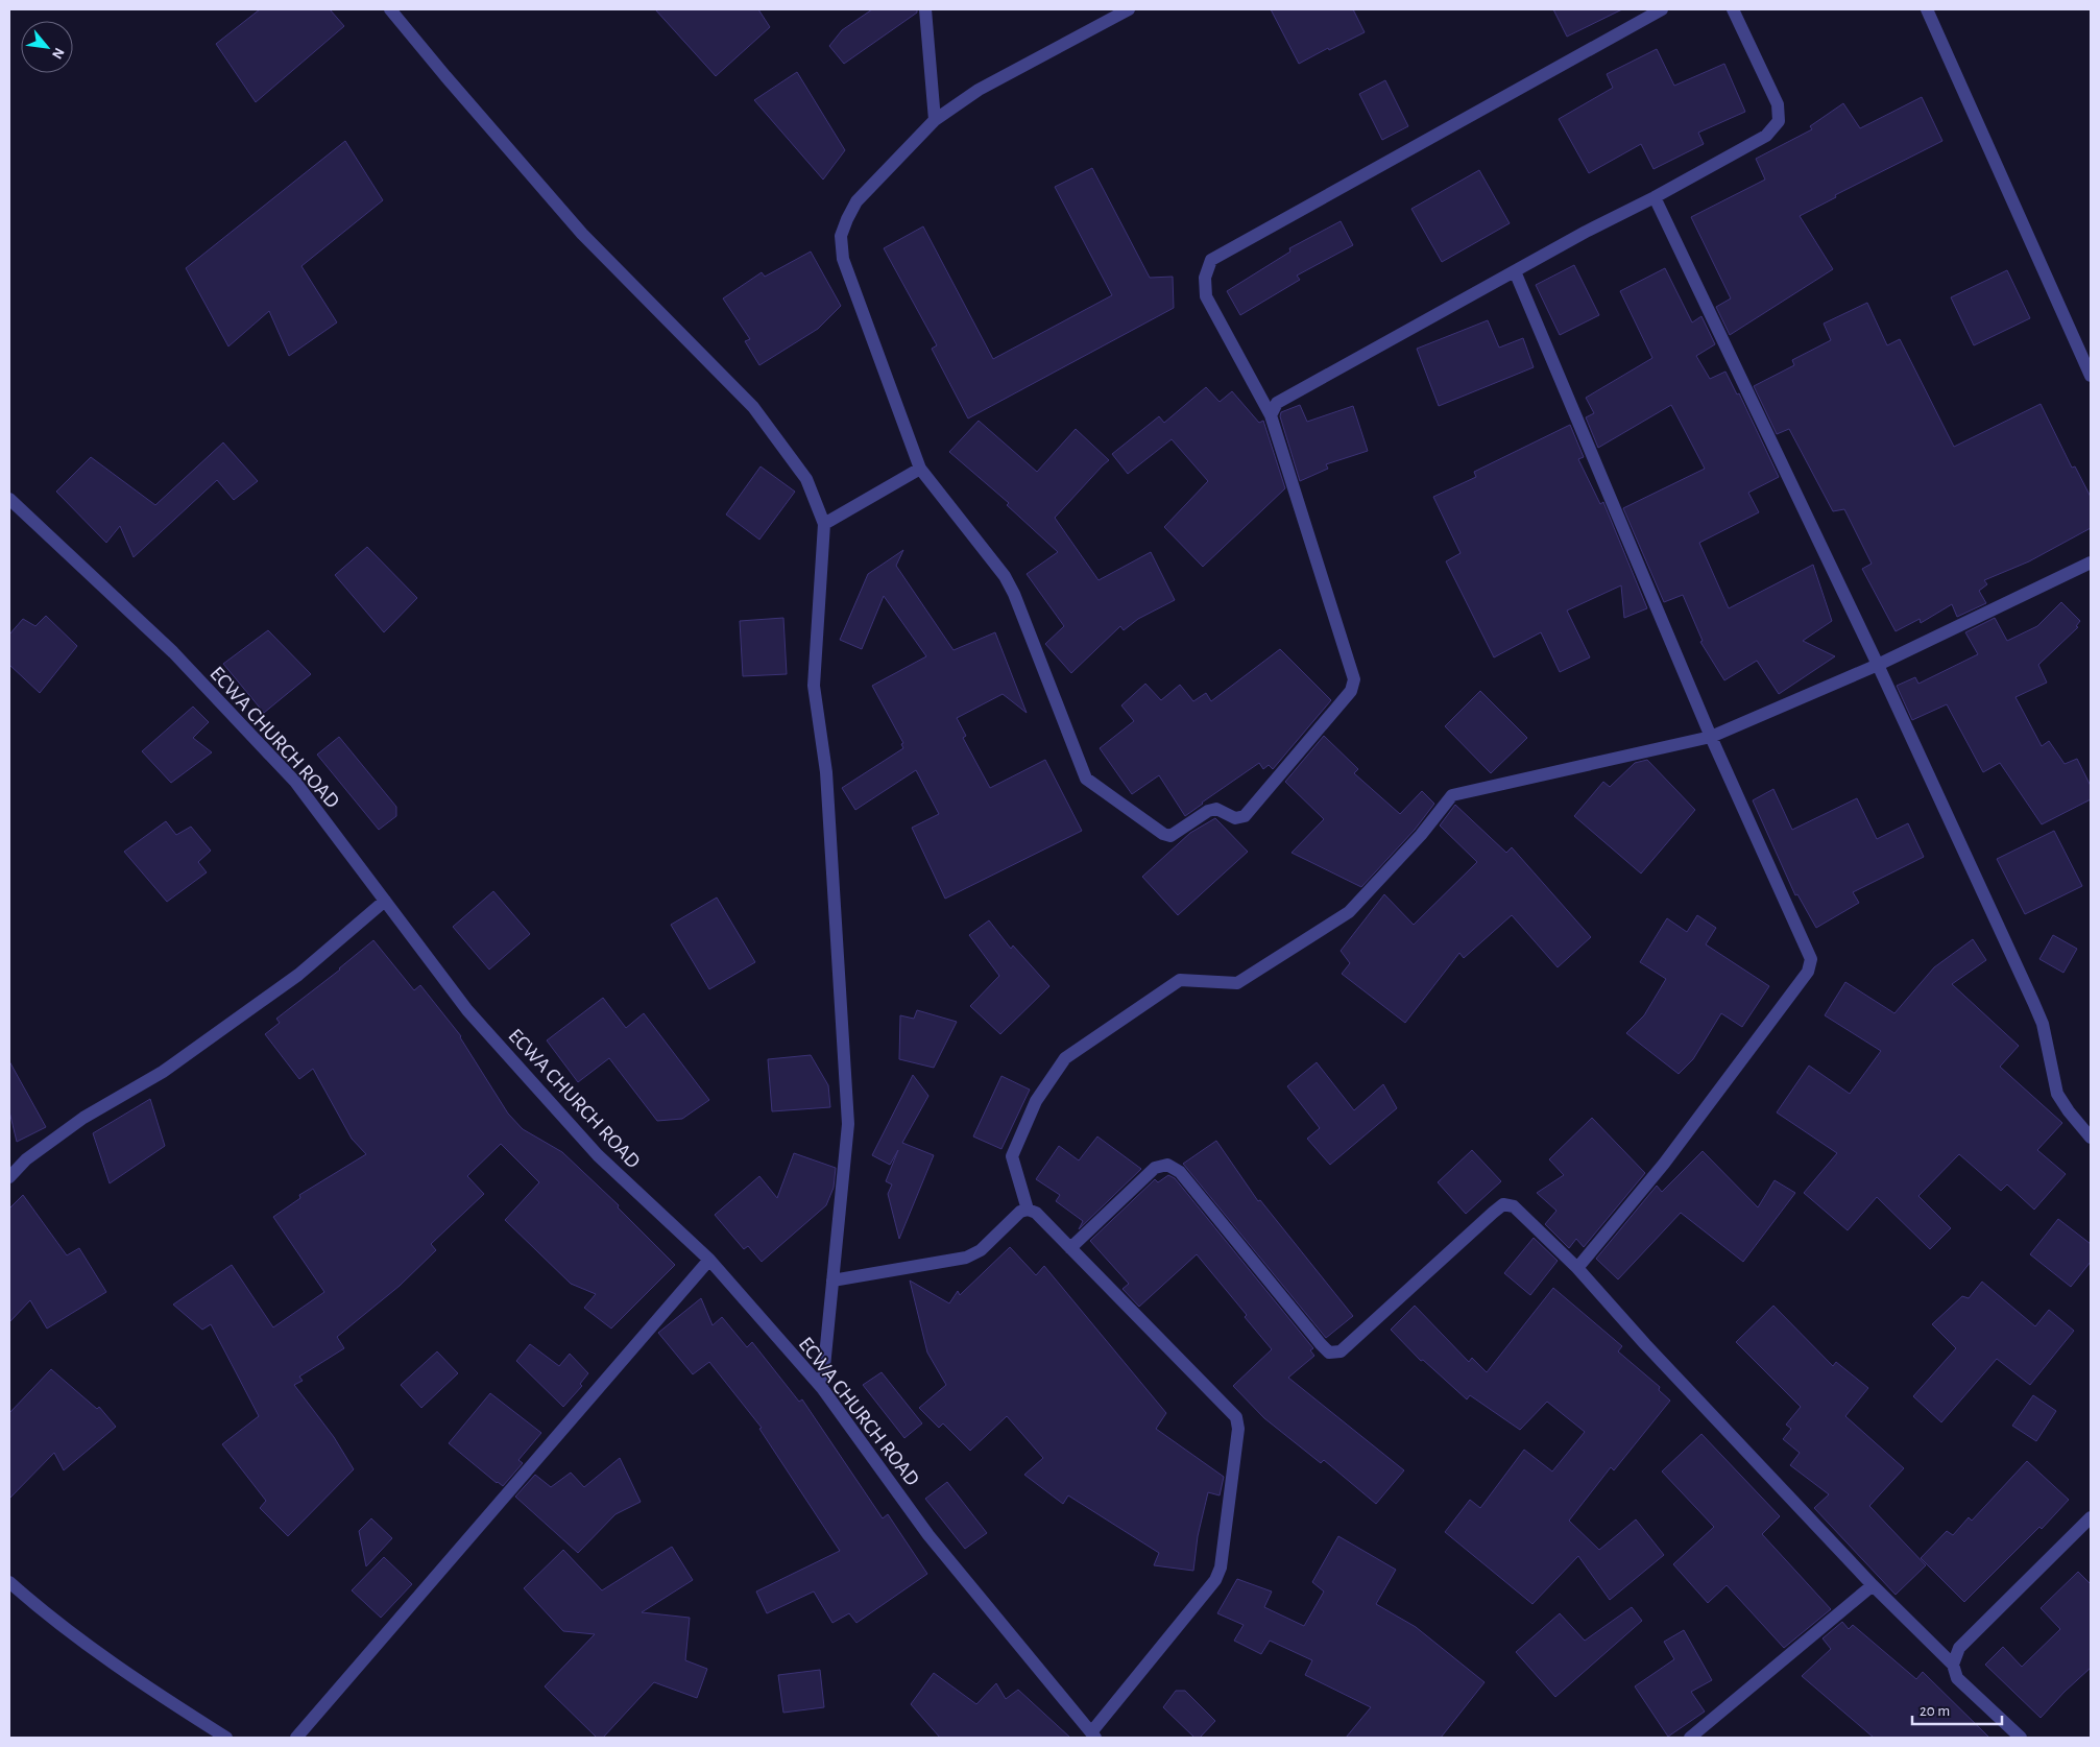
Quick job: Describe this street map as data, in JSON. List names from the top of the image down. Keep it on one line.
{"streets":{"street":["ECWA CHURCH ROAD"]},"scale_bar":"20 m","north":"bottom right"}
